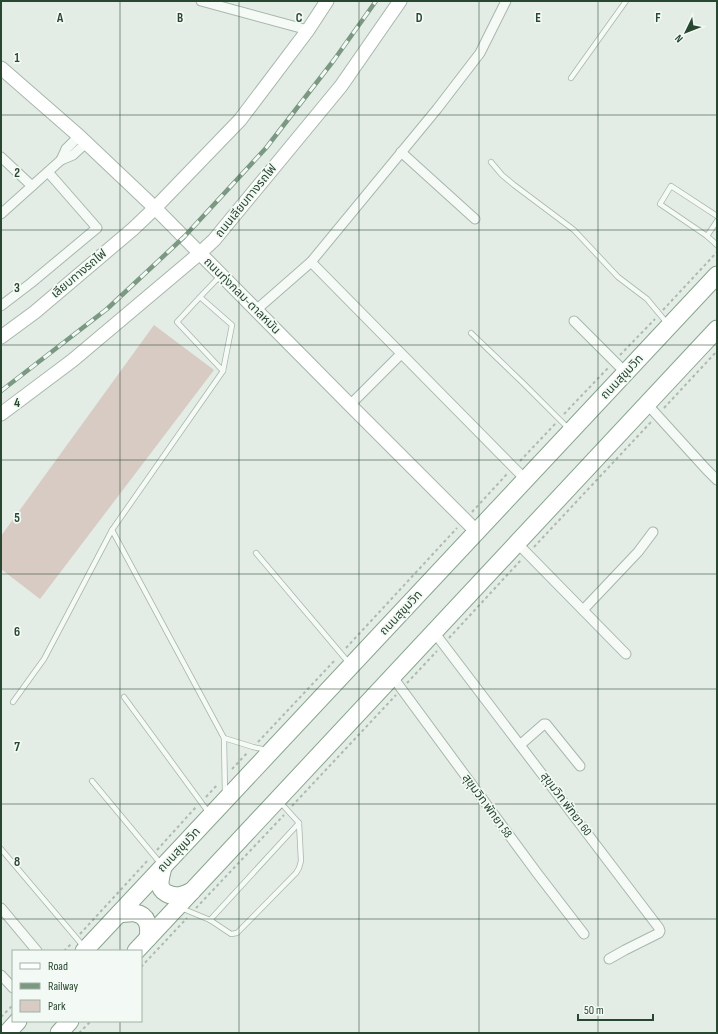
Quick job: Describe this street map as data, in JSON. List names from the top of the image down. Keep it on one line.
{"streets":{"highway":["ถนนสุขุมวิท"],"street":["ถนนเลียบทางรถไฟ","เลียบทางรถไฟ","ถนนทุ่งกลม-ตาลหมัน","สุขุมวิท พัทยา 60","สุขุมวิท พัทยา 58"]},"crossings":[["ถนนเลียบทางรถไฟ","ถนนทุ่งกลม-ตาลหมัน"],["เลียบทางรถไฟ","ถนนทุ่งกลม-ตาลหมัน"],["ถนนทุ่งกลม-ตาลหมัน","ถนนสุขุมวิท"]],"legend":["Road","Railway","Park"],"scale_bar":"50 m","north":"bottom left","grid":{"columns":["A","B","C","D","E","F"],"rows":["1","2","3","4","5","6","7","8"]}}
